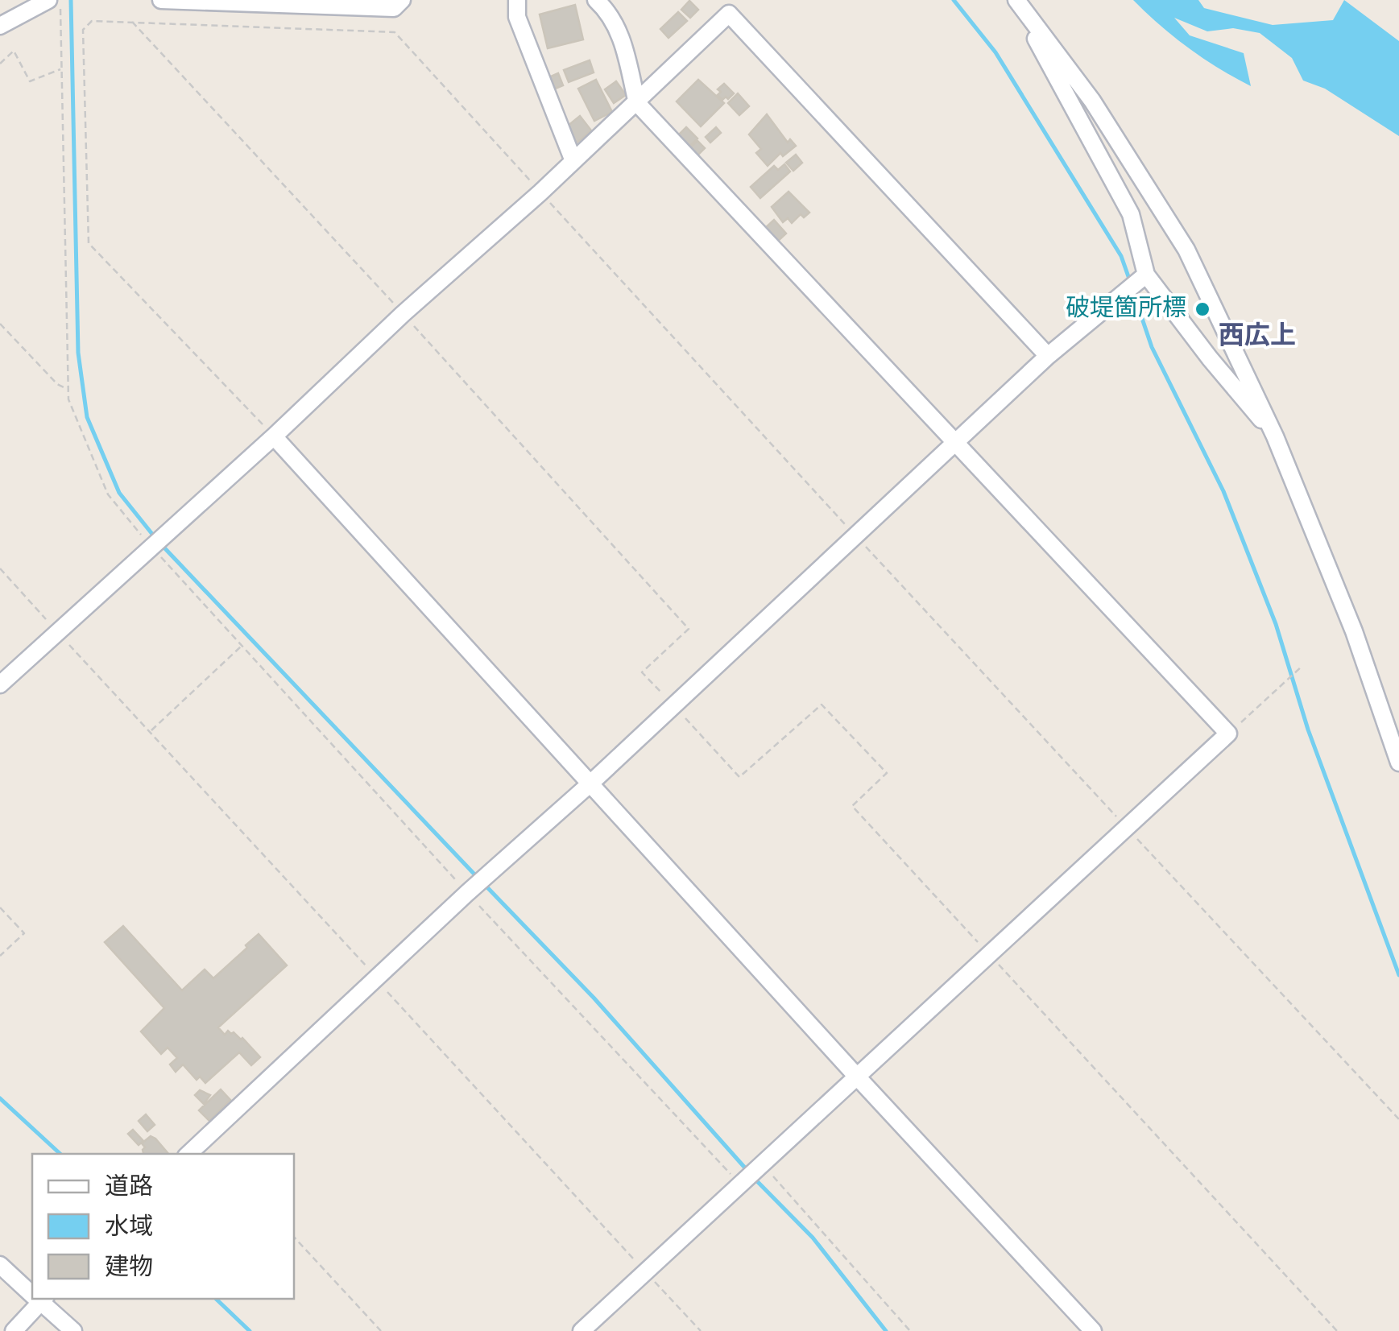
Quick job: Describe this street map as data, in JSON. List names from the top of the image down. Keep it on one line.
{"districts":["西広上"],"places":["破堤箇所標"],"legend":["道路","水域","建物"]}
